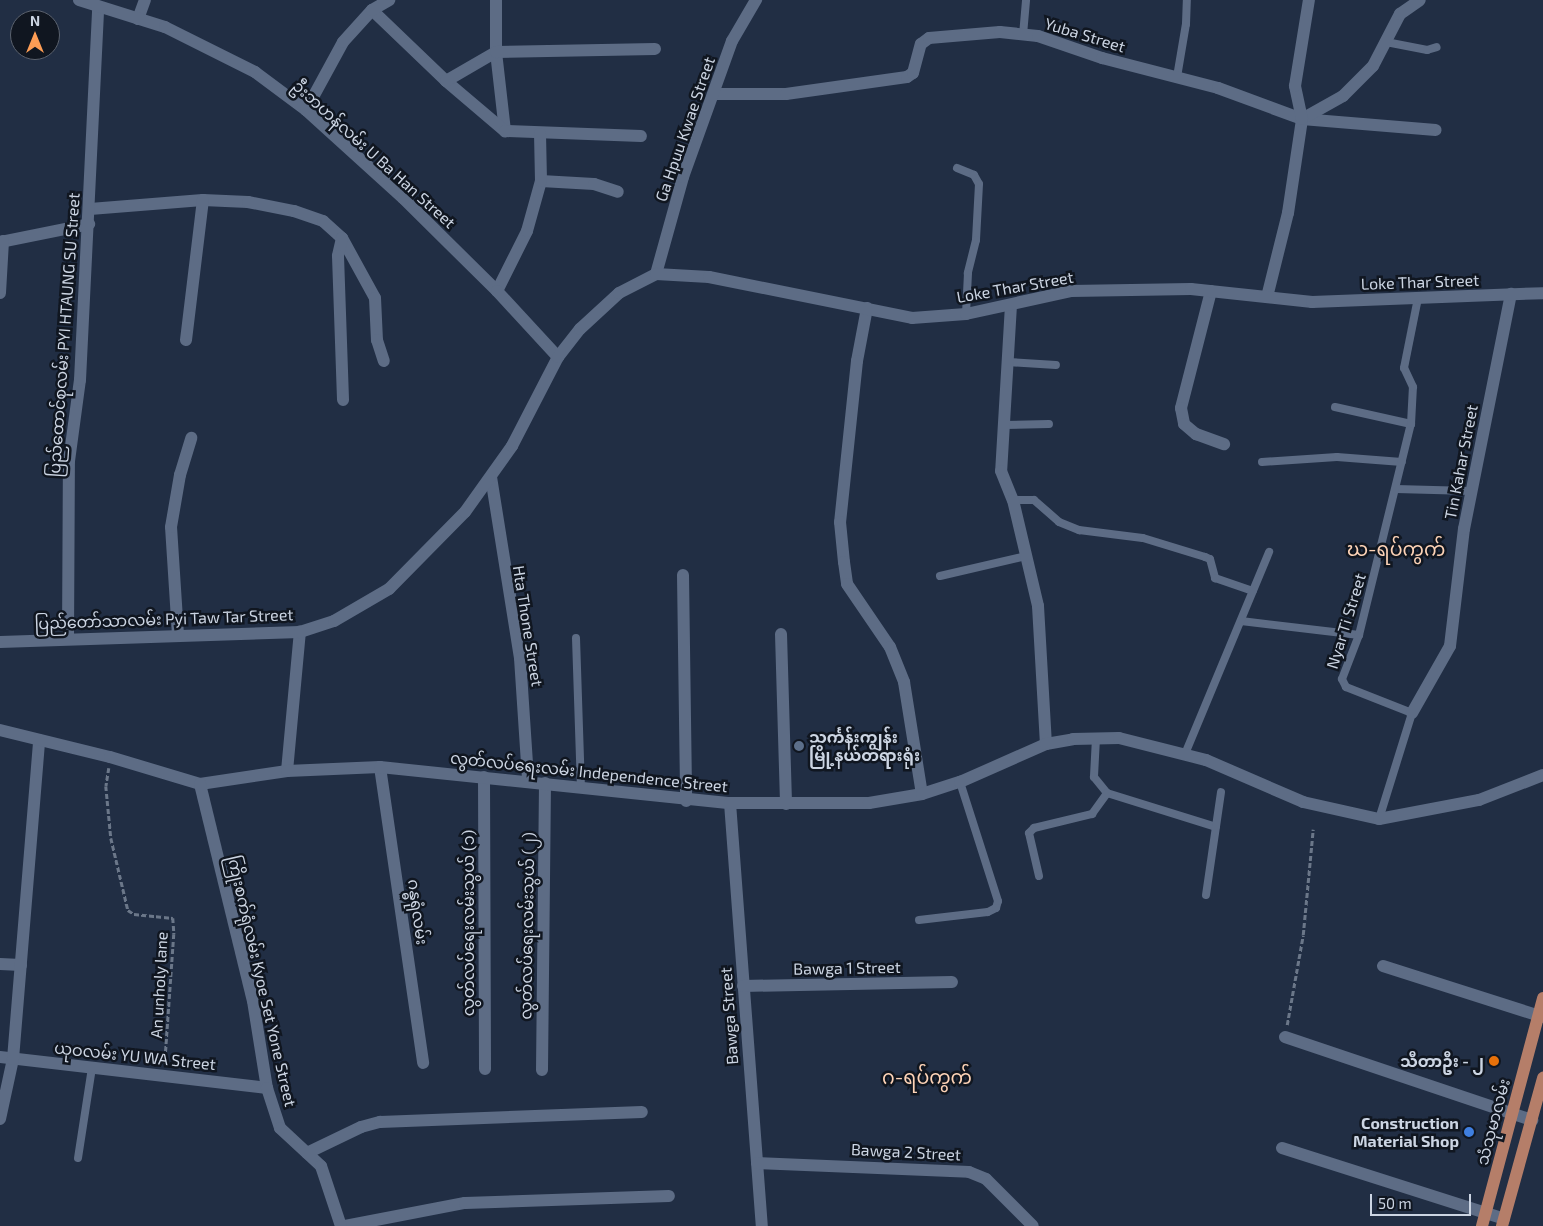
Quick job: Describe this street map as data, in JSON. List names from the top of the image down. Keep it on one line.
{"streets":{"main road":["သံသုမာလမ်း"],"street":["Yuba Street","Ga Hpuu Kwae Street","ဦးဘဟန်လမ်း U Ba Han Street","Loke Thar Street","ပြည်ထောင်စုလမ်း PYI HTAUNG SU Street","Tin Kahar Street","ပြည်တော်သာလမ်း Pyi Taw Tar Street","Hta Thone Street","လွတ်လပ်ရေးလမ်း Independence Street","ဂန္ဓရုံလမ်း","လွတ်လပ်ရေးလမ်းသွယ် (၁)","လွတ်လပ်ရေးလမ်းသွယ် (၂)","Bawga 1 Street","ကြိုးစက်ရုံလမ်း Kyoe Set Yone Street","Bawga Street","ယုဝလမ်း YU WA Street","Bawga 2 Street"],"lane":["Nyar Ti Street"],"path":["An unholy lane"]},"crossings":[["Yuba Street","Ga Hpuu Kwae Street"],["Ga Hpuu Kwae Street","Loke Thar Street"],["ဦးဘဟန်လမ်း U Ba Han Street","ပြည်ထောင်စုလမ်း PYI HTAUNG SU Street"],["ဦးဘဟန်လမ်း U Ba Han Street","ပြည်တော်သာလမ်း Pyi Taw Tar Street"],["Loke Thar Street","Tin Kahar Street"],["Loke Thar Street","Nyar Ti Street"],["ပြည်ထောင်စုလမ်း PYI HTAUNG SU Street","ပြည်တော်သာလမ်း Pyi Taw Tar Street"],["Tin Kahar Street","Nyar Ti Street"],["ပြည်တော်သာလမ်း Pyi Taw Tar Street","Hta Thone Street"],["Hta Thone Street","လွတ်လပ်ရေးလမ်း Independence Street"],["လွတ်လပ်ရေးလမ်း Independence Street","ဂန္ဓရုံလမ်း"],["လွတ်လပ်ရေးလမ်း Independence Street","လွတ်လပ်ရေးလမ်းသွယ် (၁)"],["လွတ်လပ်ရေးလမ်း Independence Street","လွတ်လပ်ရေးလမ်းသွယ် (၂)"],["လွတ်လပ်ရေးလမ်း Independence Street","ကြိုးစက်ရုံလမ်း Kyoe Set Yone Street"],["လွတ်လပ်ရေးလမ်း Independence Street","An unholy lane"],["လွတ်လပ်ရေးလမ်း Independence Street","Bawga Street"],["Bawga 1 Street","Bawga Street"],["ကြိုးစက်ရုံလမ်း Kyoe Set Yone Street","ယုဝလမ်း YU WA Street"],["An unholy lane","ယုဝလမ်း YU WA Street"],["Bawga Street","Bawga 2 Street"]],"districts":["ဃ-ရပ်ကွက်","ဂ-ရပ်ကွက်"],"places":["သင်္ကန်းကျွန်း မြို့နယ်တရားရုံး","သီတာဦး - ၂","Construction Material Shop"],"scale_bar":"50 m","north":"top"}
